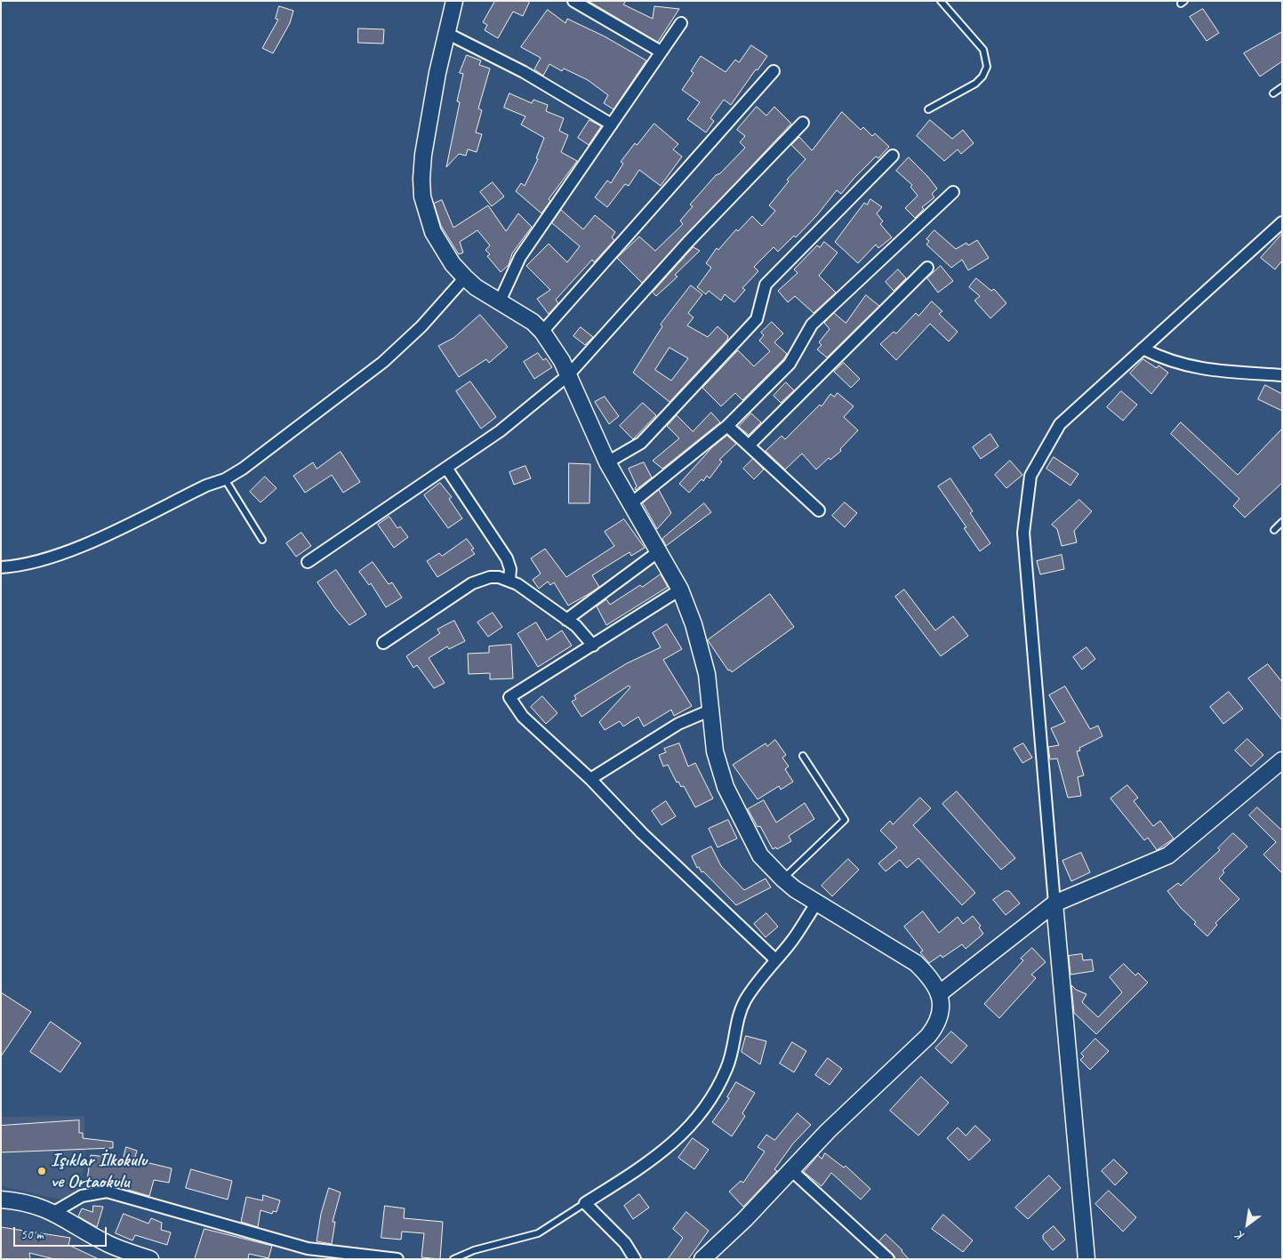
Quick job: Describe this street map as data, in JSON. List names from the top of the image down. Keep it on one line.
{"places":["Işıklar İlkokulu ve Ortaokulu"],"scale_bar":"50 m","north":"bottom left"}
